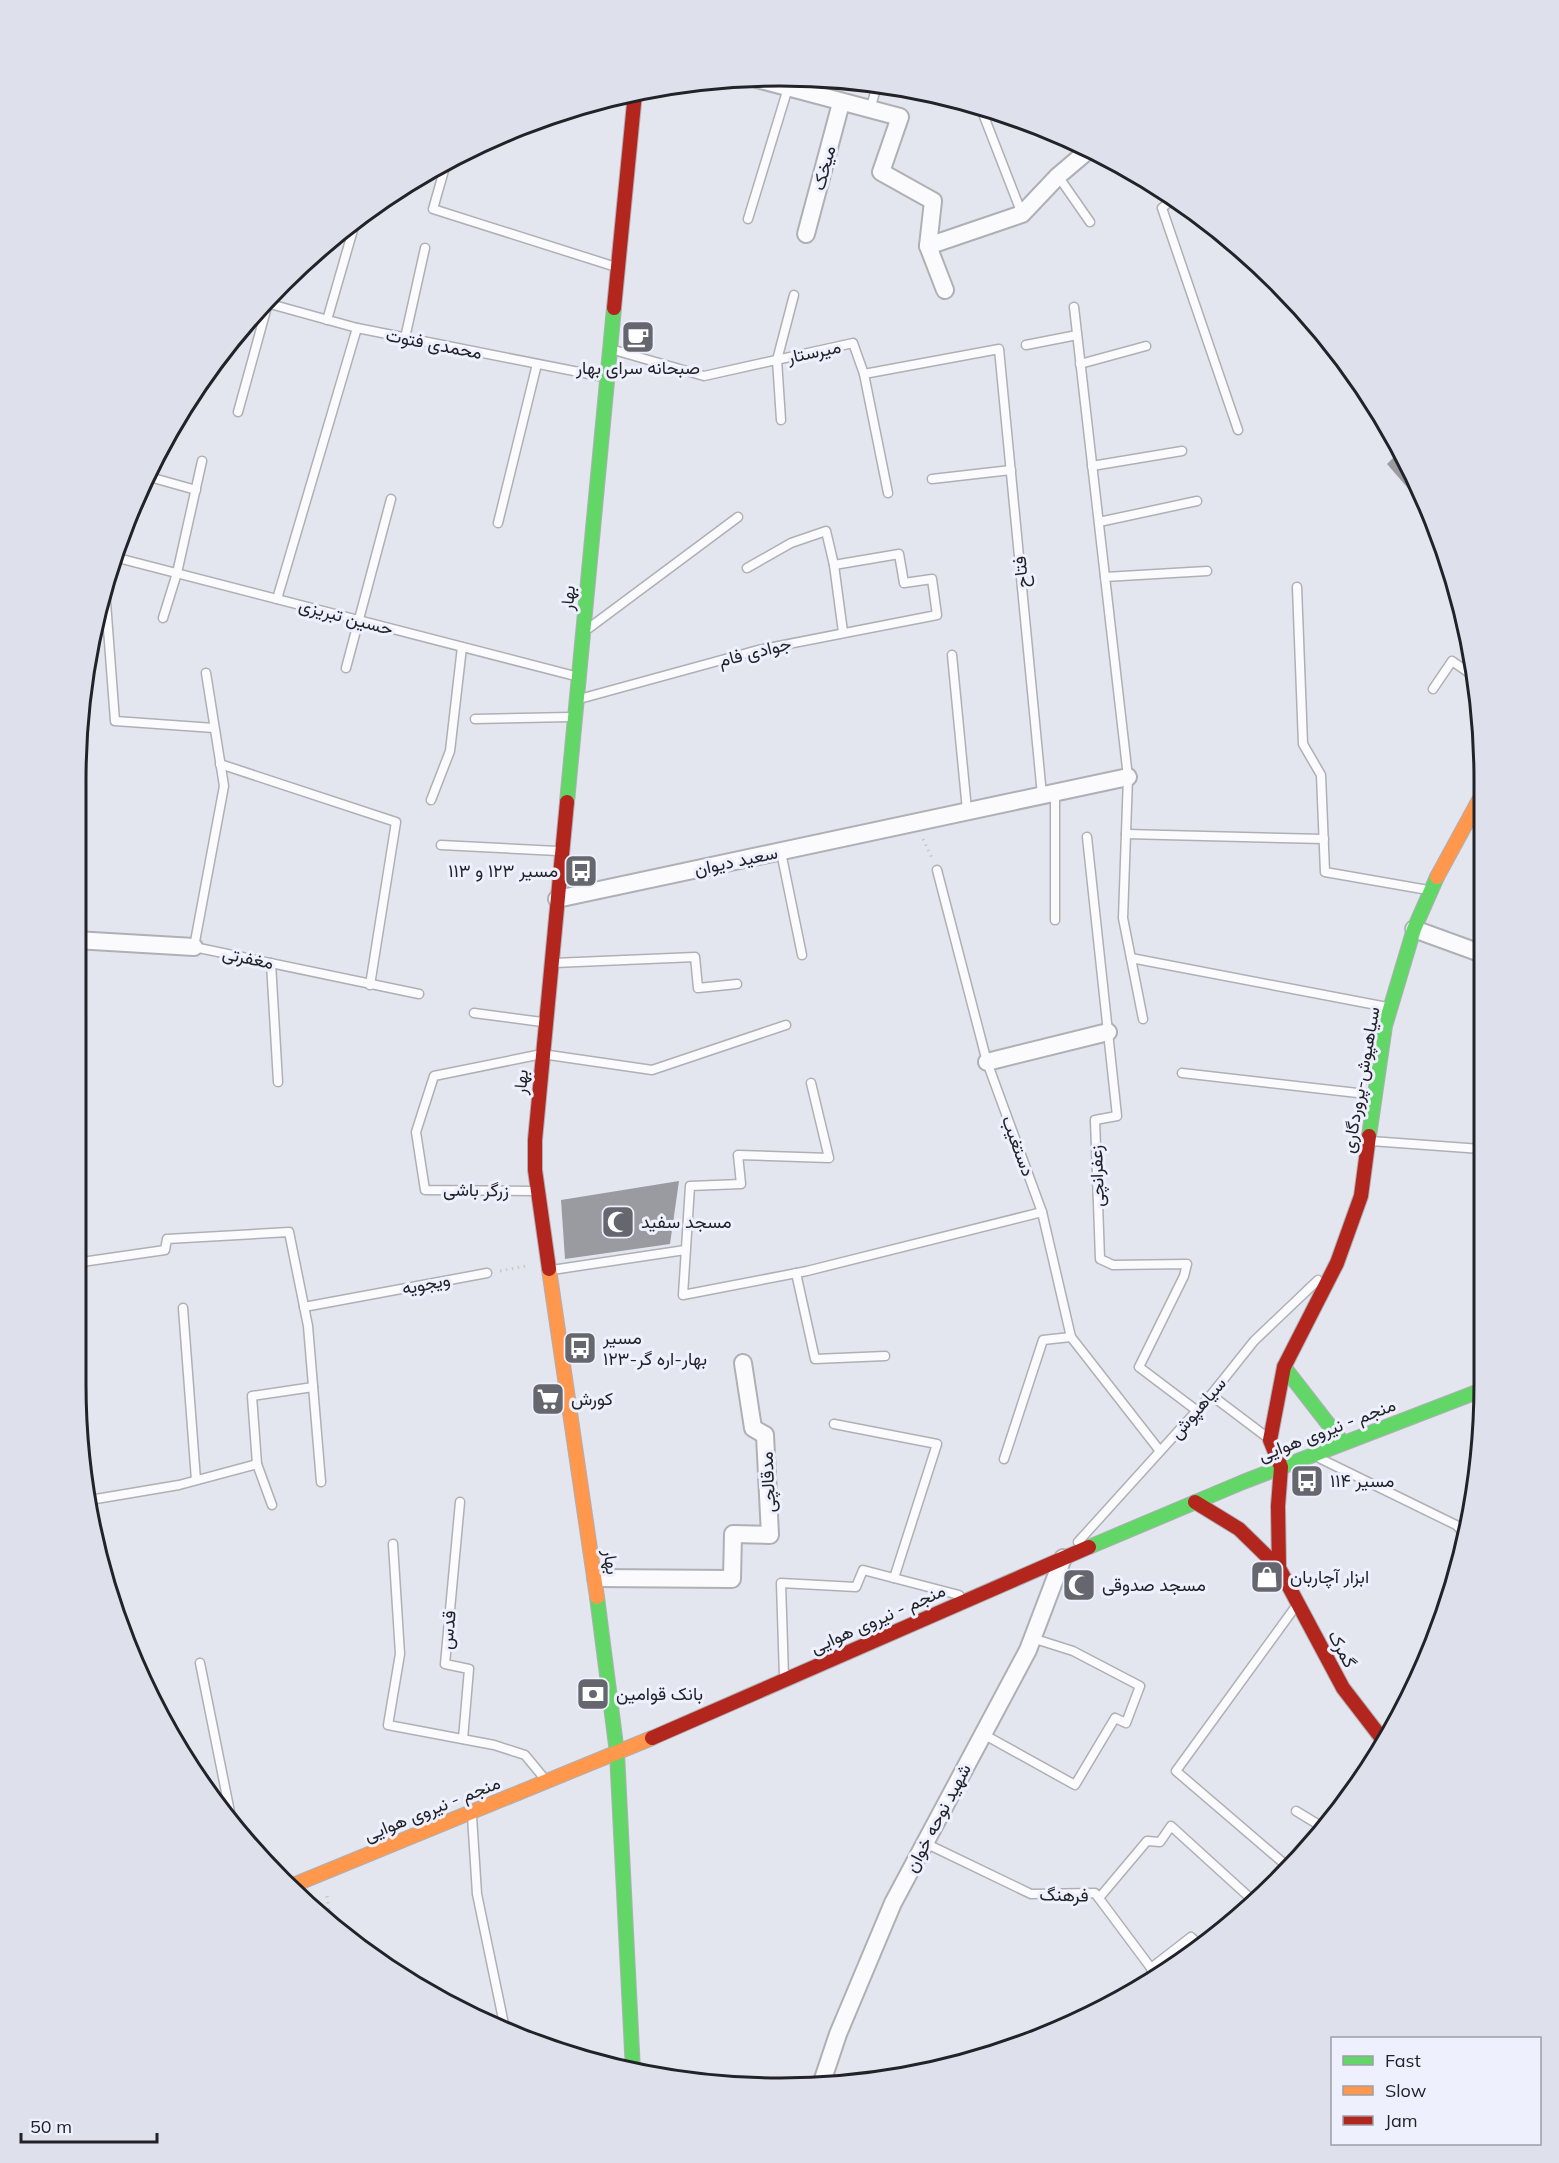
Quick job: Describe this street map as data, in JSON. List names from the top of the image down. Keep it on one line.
{"streets":{"main road":["بهار","سیاهپوش-پروردگاری","منجم - نیروی هوایی","گمرک"],"street":["میخک","سعید دیوان","مغفرتی","مدقالچی","شهید نوحه خوان"],"lane":["محمدی فتوت","میرستار","فتاح","حسین تبریزی","جوادی فام","دستغیب","زعفرانچی","زرگر باشی","ویجویه","سیاهپوش","قدس","فرهنگ"]},"crossings":[["محمدی فتوت","بهار"],["میرستار","فتاح"],["میرستار","بهار"],["فتاح","سعید دیوان"],["بهار","حسین تبریزی"],["بهار","جوادی فام"],["بهار","سعید دیوان"],["بهار","زرگر باشی"],["بهار","منجم - نیروی هوایی"],["بهار","مدقالچی"],["سیاهپوش-پروردگاری","سیاهپوش"],["دستغیب","سیاهپوش"],["زعفرانچی","سیاهپوش"],["سیاهپوش","منجم - نیروی هوایی"],["سیاهپوش","شهید نوحه خوان"],["منجم - نیروی هوایی","گمرک"],["منجم - نیروی هوایی","شهید نوحه خوان"],["شهید نوحه خوان","فرهنگ"]],"places":{"cafe":["صبحانه سرای بهار"],"bus stop":["مسیر ۱۲۳ و ۱۱۳","مسیر ۱۲۳-بهار-اره گر","مسیر ۱۱۴"],"mosque":["مسجد سفید","مسجد صدوقی"],"supermarket":["کورش"],"shop":["ابزار آچاربان"],"bank":["بانک قوامین"]},"legend":["Fast","Slow","Jam"],"scale_bar":"50 m"}
